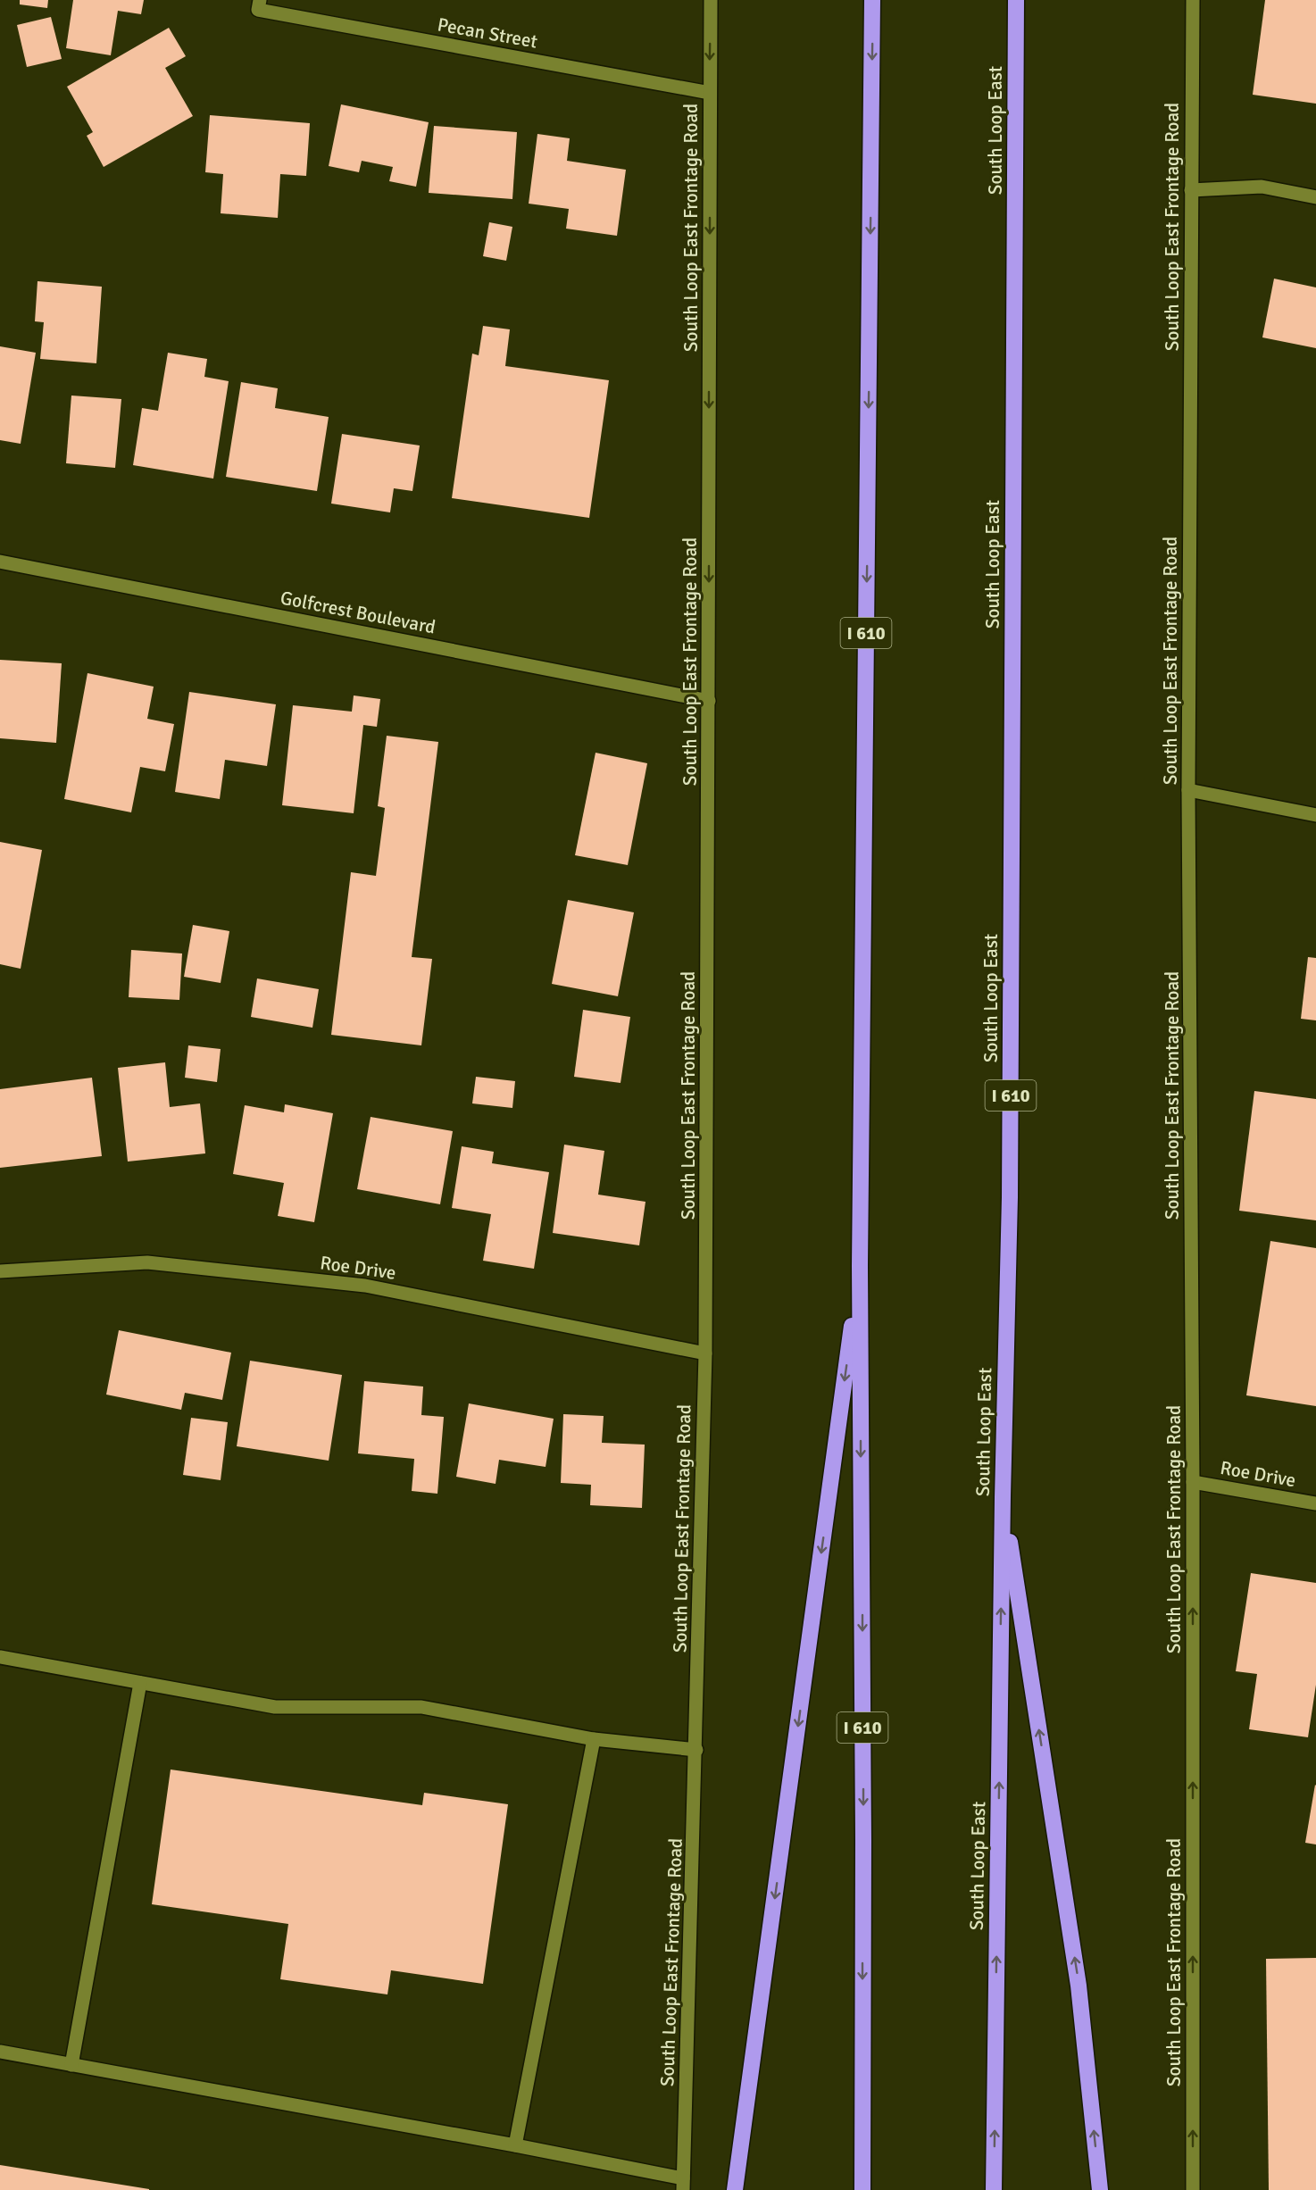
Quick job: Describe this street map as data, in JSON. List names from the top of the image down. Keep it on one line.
{"streets":{"highway":["South Loop East","I 610"],"main road":["Pecan Street","South Loop East Frontage Road","Golfcrest Boulevard","Roe Drive"]},"crossings":[["Pecan Street","South Loop East Frontage Road"],["South Loop East Frontage Road","Golfcrest Boulevard"],["South Loop East Frontage Road","Roe Drive"]]}
